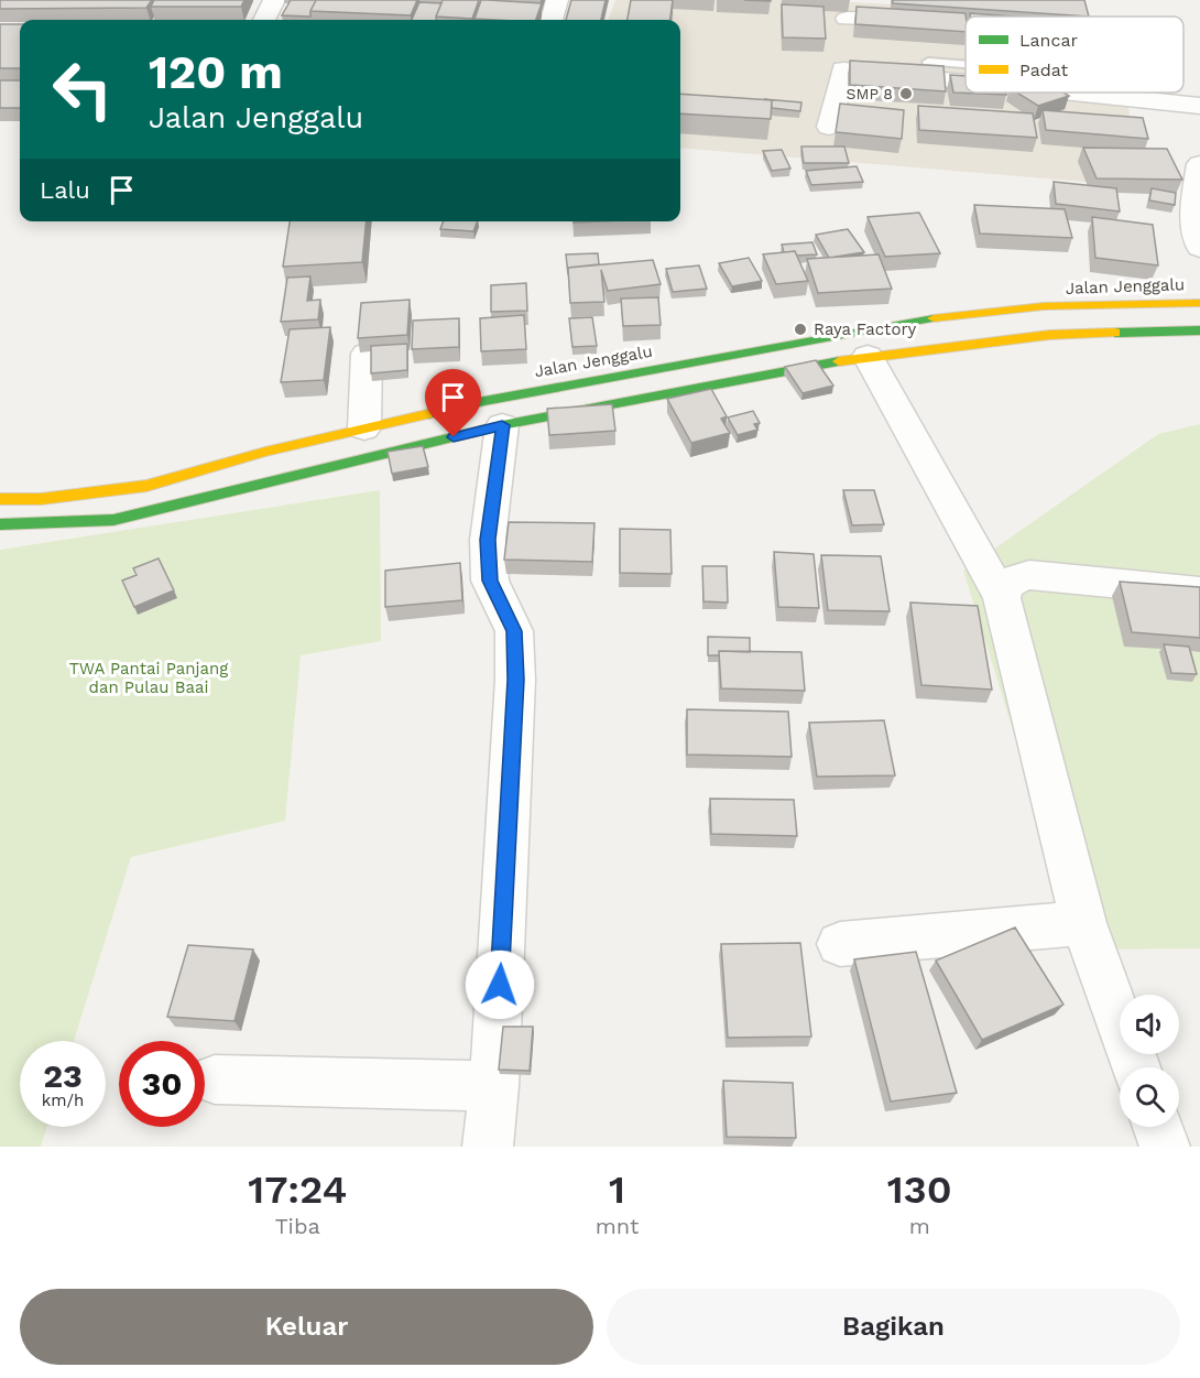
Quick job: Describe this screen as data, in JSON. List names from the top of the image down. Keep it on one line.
{"streets":{"main road":["Jalan Jenggalu"]},"parks":["TWA Pantai Panjang dan Pulau Baai"],"places":["SMP 8","Raya Factory"],"legend":["Lancar","Padat"],"page":{"turn":["120 m","Jalan Jenggalu"],"then":"Lalu","speed":"23 km/h","limit":"30","eta":["17:24","Tiba","1","mnt","130","m"],"buttons":["Keluar","Bagikan"]}}
